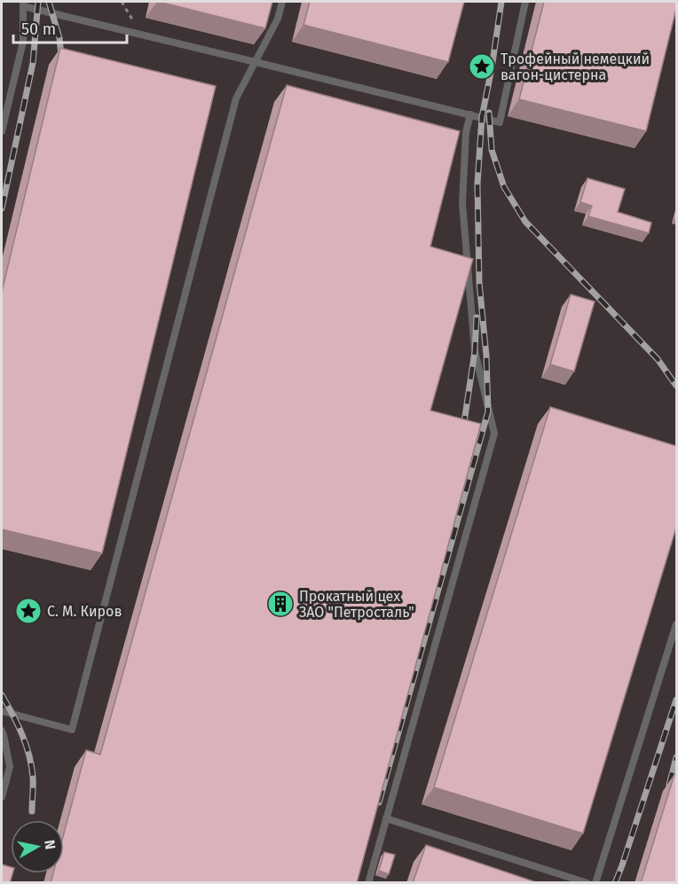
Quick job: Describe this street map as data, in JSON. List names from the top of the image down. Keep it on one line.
{"places":{"place":["Трофейный немецкий вагон-цистерна","С. М. Киров"],"building":["Прокатный цех ЗАО \"Петросталь\""]},"scale_bar":"50 m","north":"right"}
